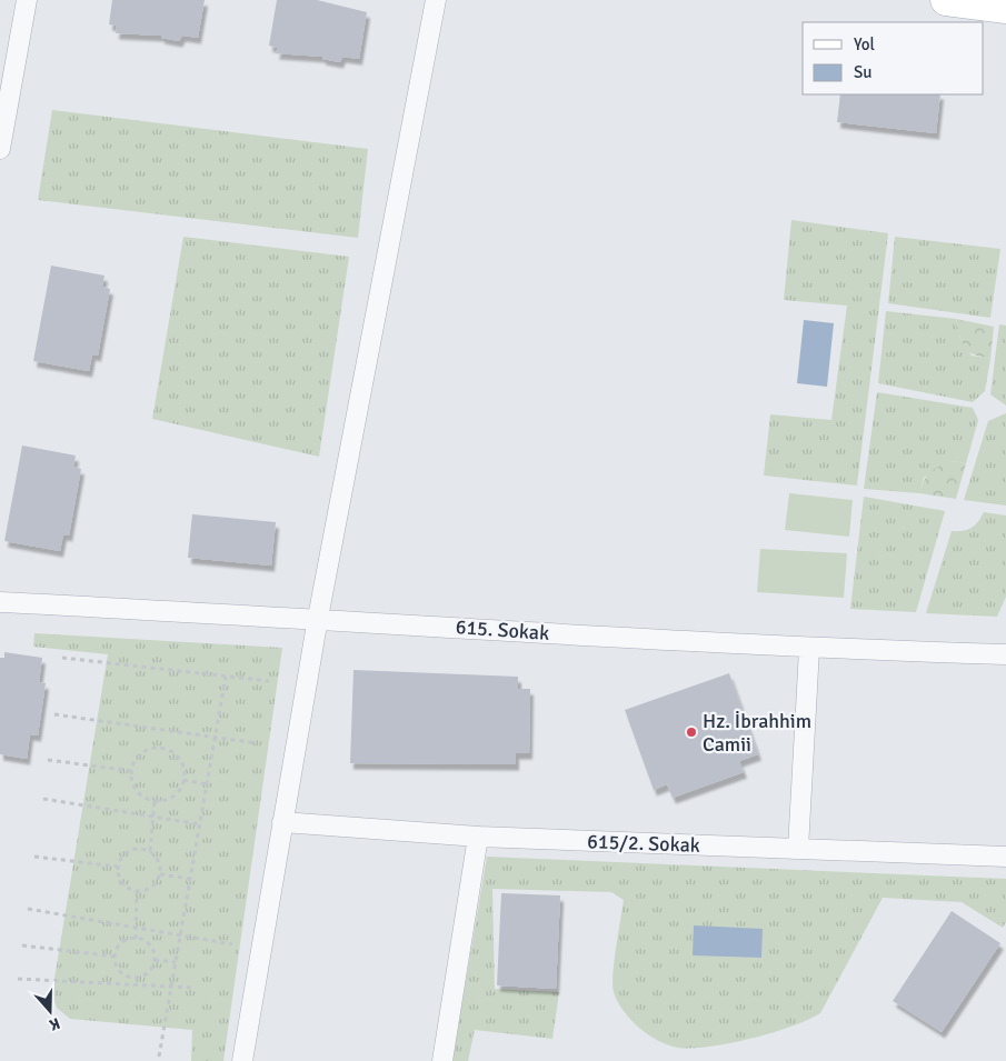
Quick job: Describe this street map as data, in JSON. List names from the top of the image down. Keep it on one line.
{"streets":{"street":["615. Sokak","615/2. Sokak"]},"places":["Hz. İbrahhim Camii"],"legend":["Yol","Su"],"north":"bottom"}
